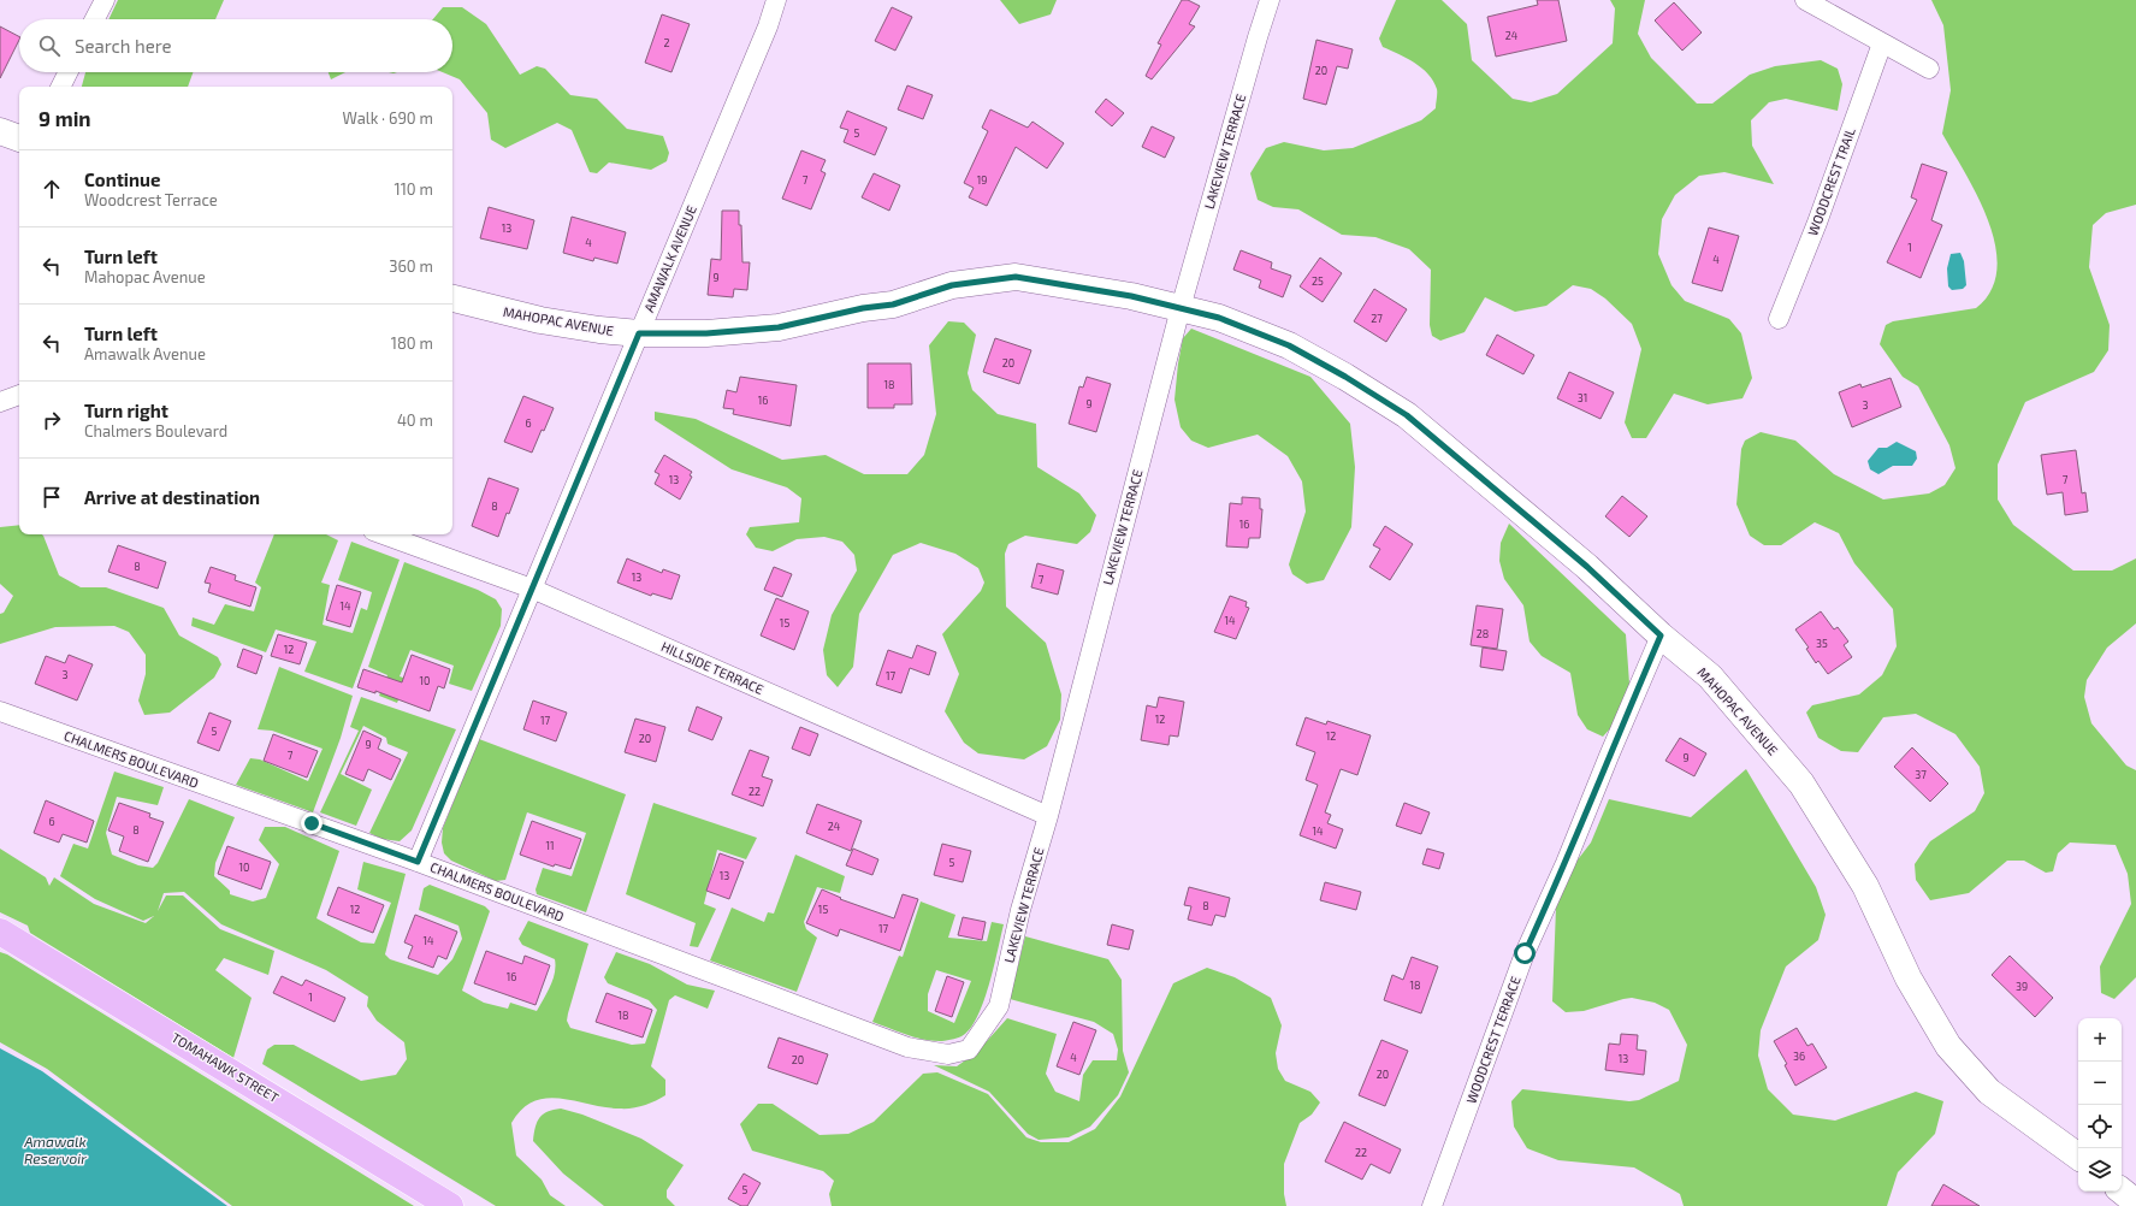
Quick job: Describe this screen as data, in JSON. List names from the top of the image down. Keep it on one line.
{"streets":{"main road":["TOMAHAWK STREET"],"street":["LAKEVIEW TERRACE","WOODCREST TRAIL","AMAWALK AVENUE","MAHOPAC AVENUE","HILLSIDE TERRACE","CHALMERS BOULEVARD","WOODCREST TERRACE"]},"crossings":[["LAKEVIEW TERRACE","MAHOPAC AVENUE"],["LAKEVIEW TERRACE","HILLSIDE TERRACE"],["LAKEVIEW TERRACE","CHALMERS BOULEVARD"],["AMAWALK AVENUE","MAHOPAC AVENUE"],["AMAWALK AVENUE","HILLSIDE TERRACE"],["AMAWALK AVENUE","CHALMERS BOULEVARD"],["MAHOPAC AVENUE","WOODCREST TERRACE"]],"water":["Amawalk Reservoir"],"house_numbers":["24","2","20","5","7","19","13","4","1","4","9","25","27","20","18","31","16","9","3","6","13","7","8","16","8","13","7","14","14","15","28","35","12","3","17","10","12","17","5","12","20","9","7","9","37","22","6","24","8","14","11","5","10","13","8","12","15","17","14","16","18","39","1","18","36","4","13","20","20","22","5"],"page":{"search":"Search here","heading":["9 min","Walk · 690 m"],"list":[["Continue","Woodcrest Terrace","110 m"],["Turn left","Mahopac Avenue","360 m"],["Turn left","Amawalk Avenue","180 m"],["Turn right","Chalmers Boulevard","40 m"],"Arrive at destination"],"map_buttons":["+","−"]}}
